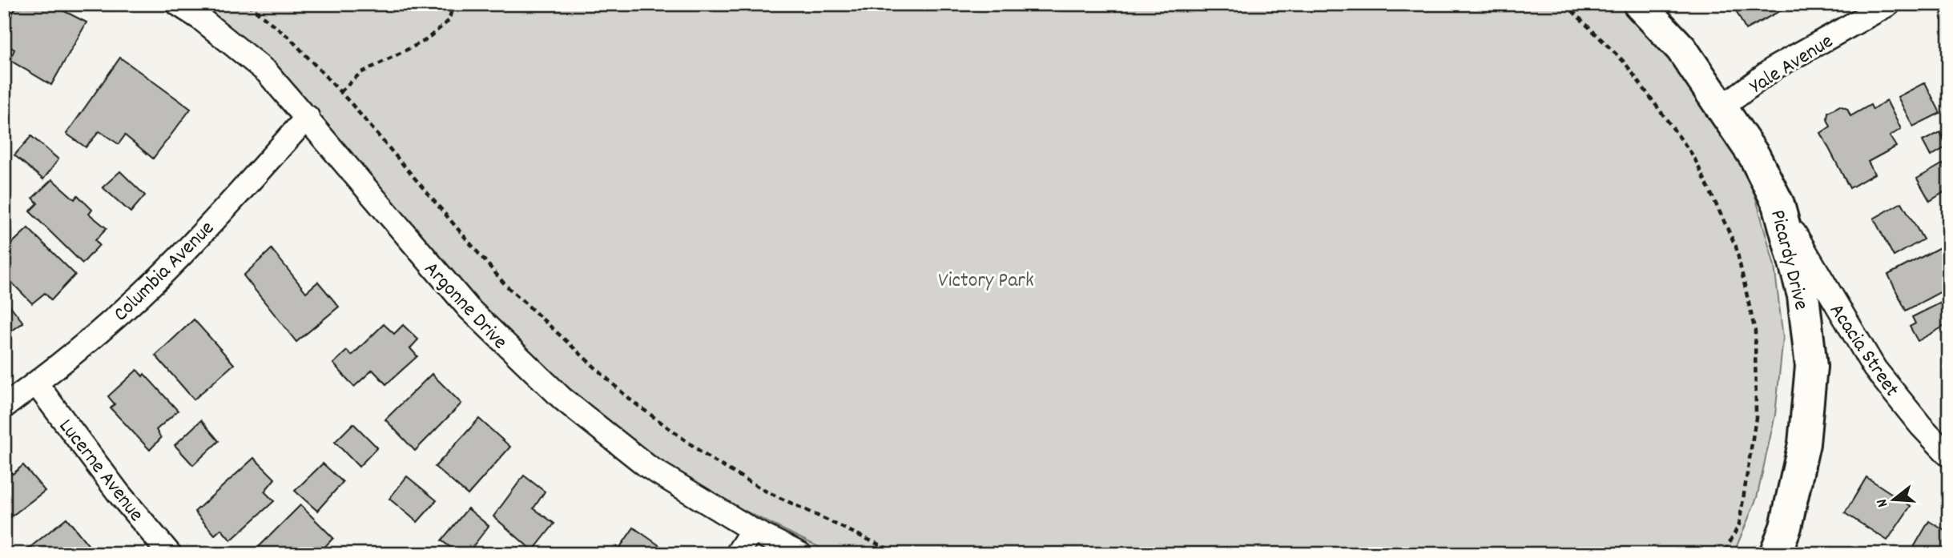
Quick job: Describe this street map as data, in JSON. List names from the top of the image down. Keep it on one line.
{"streets":{"street":["Yale Avenue","Picardy Drive","Columbia Avenue","Argonne Drive","Acacia Street","Lucerne Avenue"]},"crossings":[["Yale Avenue","Picardy Drive"],["Picardy Drive","Acacia Street"],["Columbia Avenue","Argonne Drive"],["Columbia Avenue","Lucerne Avenue"]],"parks":["Victory Park"],"north":"left"}
